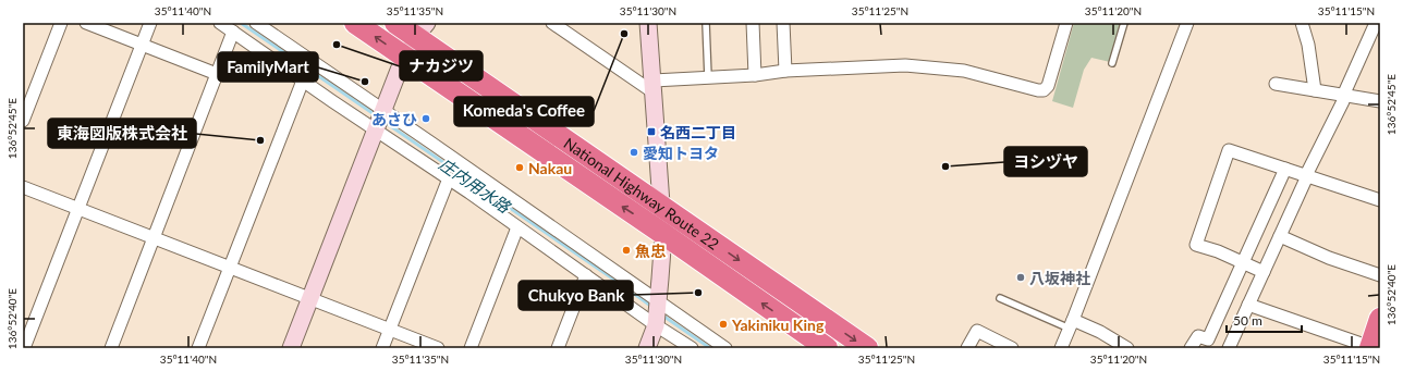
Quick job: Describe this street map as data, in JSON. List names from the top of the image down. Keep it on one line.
{"streets":{"highway":["National Highway Route 22"]},"water":["庄内用水路"],"places":{"other":["Komeda's Coffee","ナカジツ","FamilyMart","あさひ","東海図版株式会社","愛知トヨタ","ヨシヅヤ","Nakau","魚忠","八坂神社","Chukyo Bank","Yakiniku King"],"transit":["名西二丁目"]},"scale_bar":"50 m","coordinates":["35°11'40\"N","35°11'35\"N","35°11'30\"N","35°11'25\"N","35°11'20\"N","35°11'15\"N","136°52'45\"E","136°52'40\"E"]}
